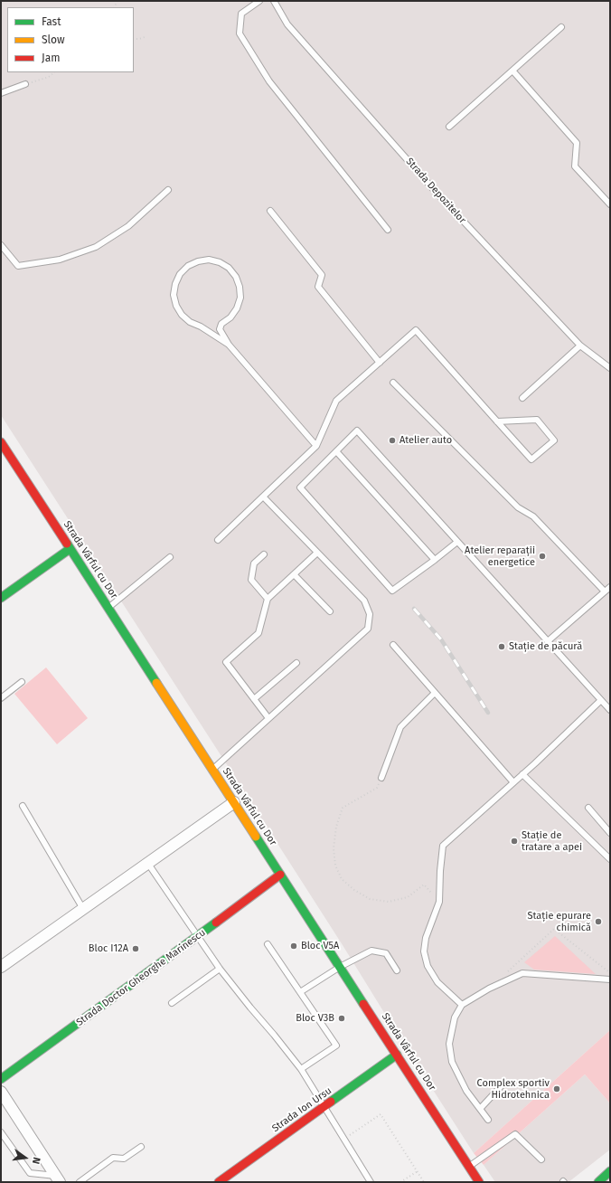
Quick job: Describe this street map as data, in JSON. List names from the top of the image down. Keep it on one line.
{"streets":{"street":["Strada Vârful cu Dor","Strada Doctor Gheorghe Marinescu","Strada Ion Ursu"],"lane":["Strada Depozitelor"]},"crossings":[["Strada Vârful cu Dor","Strada Doctor Gheorghe Marinescu"],["Strada Vârful cu Dor","Strada Ion Ursu"]],"places":["Atelier auto","Atelier reparații energetice","Stație de păcură","Stație de tratare a apei","Stație epurare chimică","Bloc V5A","Bloc I12A","Bloc V3B","Complex sportiv Hidrotehnica"],"legend":["Fast","Slow","Jam"],"north":"right"}
